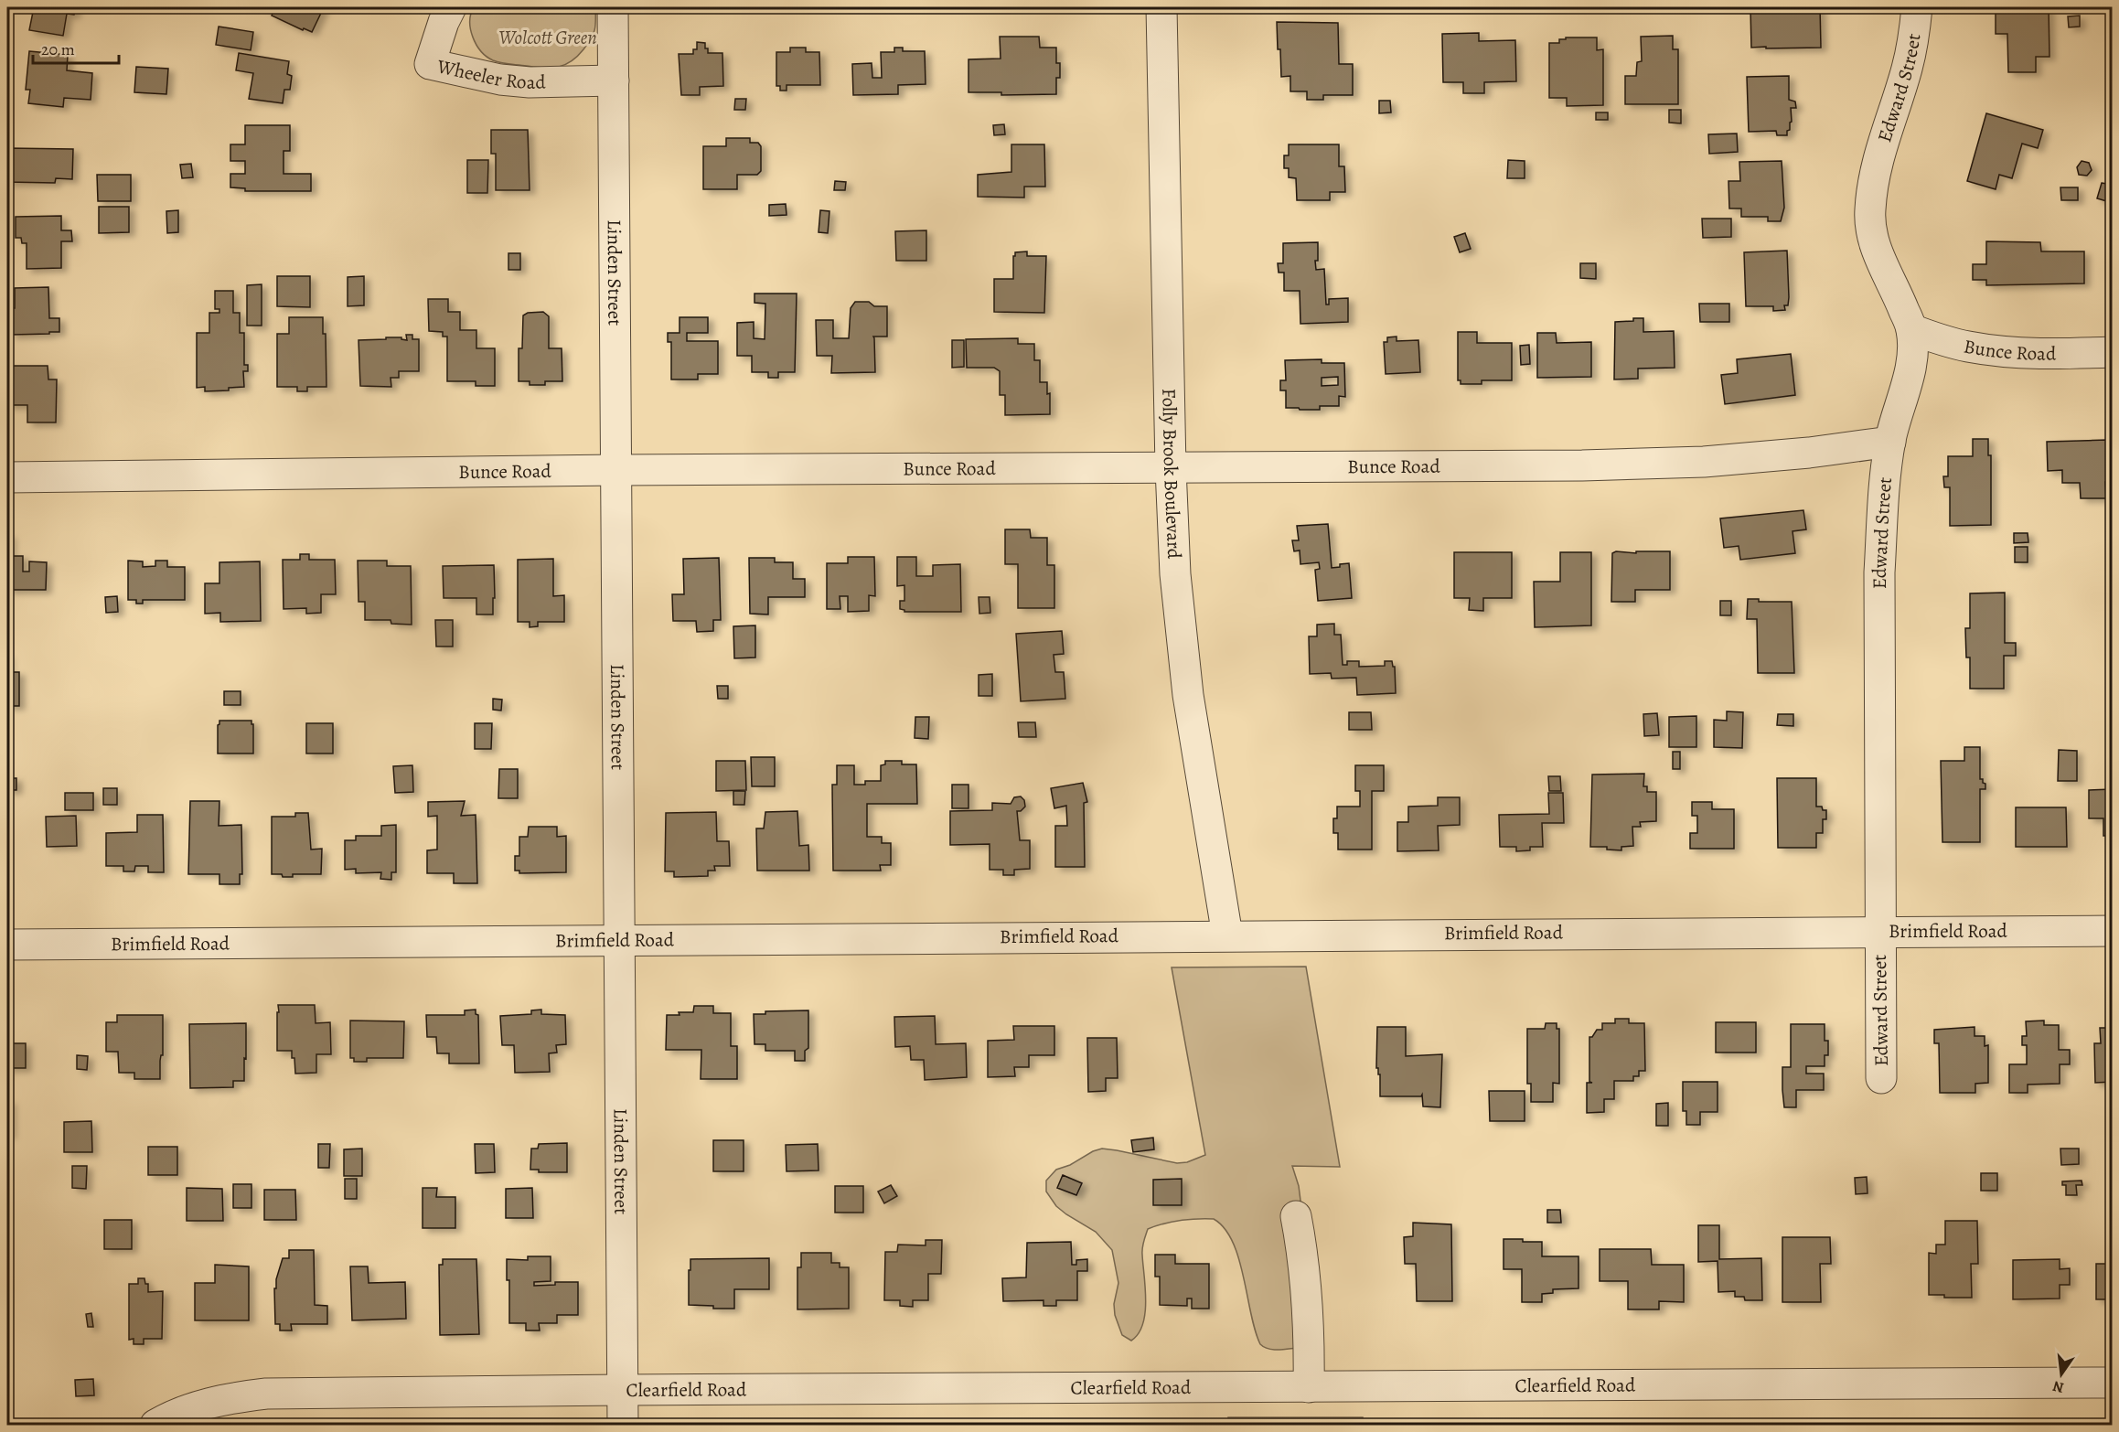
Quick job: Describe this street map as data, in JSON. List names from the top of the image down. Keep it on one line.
{"streets":{"street":["Wheeler Road","Edward Street","Linden Street","Bunce Road","Folly Brook Boulevard","Brimfield Road","Clearfield Road"]},"crossings":[["Wheeler Road","Linden Street"],["Edward Street","Bunce Road"],["Edward Street","Brimfield Road"],["Linden Street","Bunce Road"],["Linden Street","Brimfield Road"],["Linden Street","Clearfield Road"],["Bunce Road","Folly Brook Boulevard"],["Folly Brook Boulevard","Brimfield Road"]],"parks":["Wolcott Green"],"scale_bar":"20 m","north":"bottom"}
